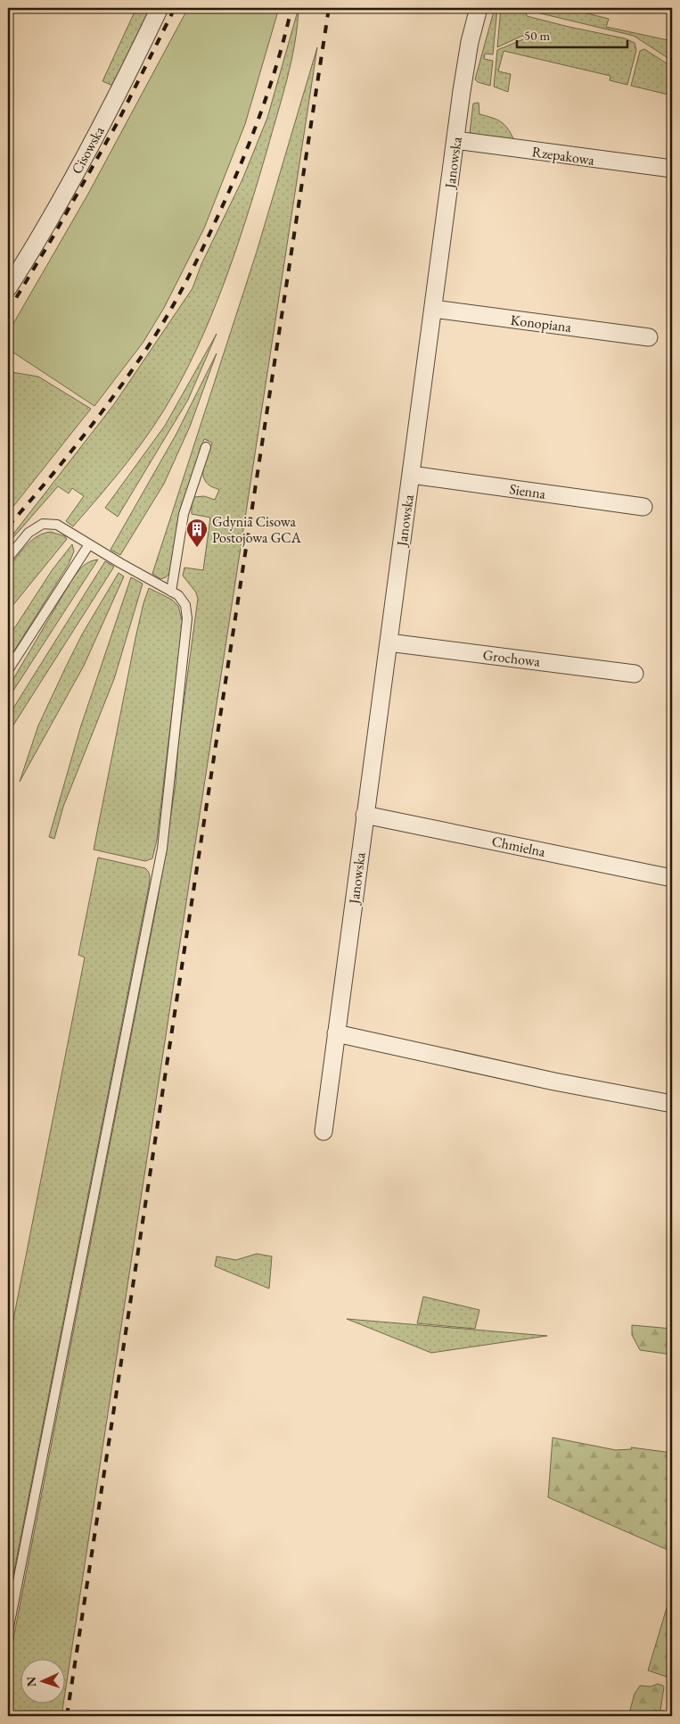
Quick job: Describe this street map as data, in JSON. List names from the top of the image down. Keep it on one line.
{"streets":{"street":["Cisowska","Rzepakowa","Janowska","Konopiana","Sienna","Grochowa","Chmielna"]},"crossings":[["Rzepakowa","Janowska"],["Janowska","Konopiana"],["Janowska","Sienna"],["Janowska","Grochowa"],["Janowska","Chmielna"]],"places":{"building":["Gdynia Cisowa Postojowa GCA"]},"scale_bar":"50 m","north":"left"}
